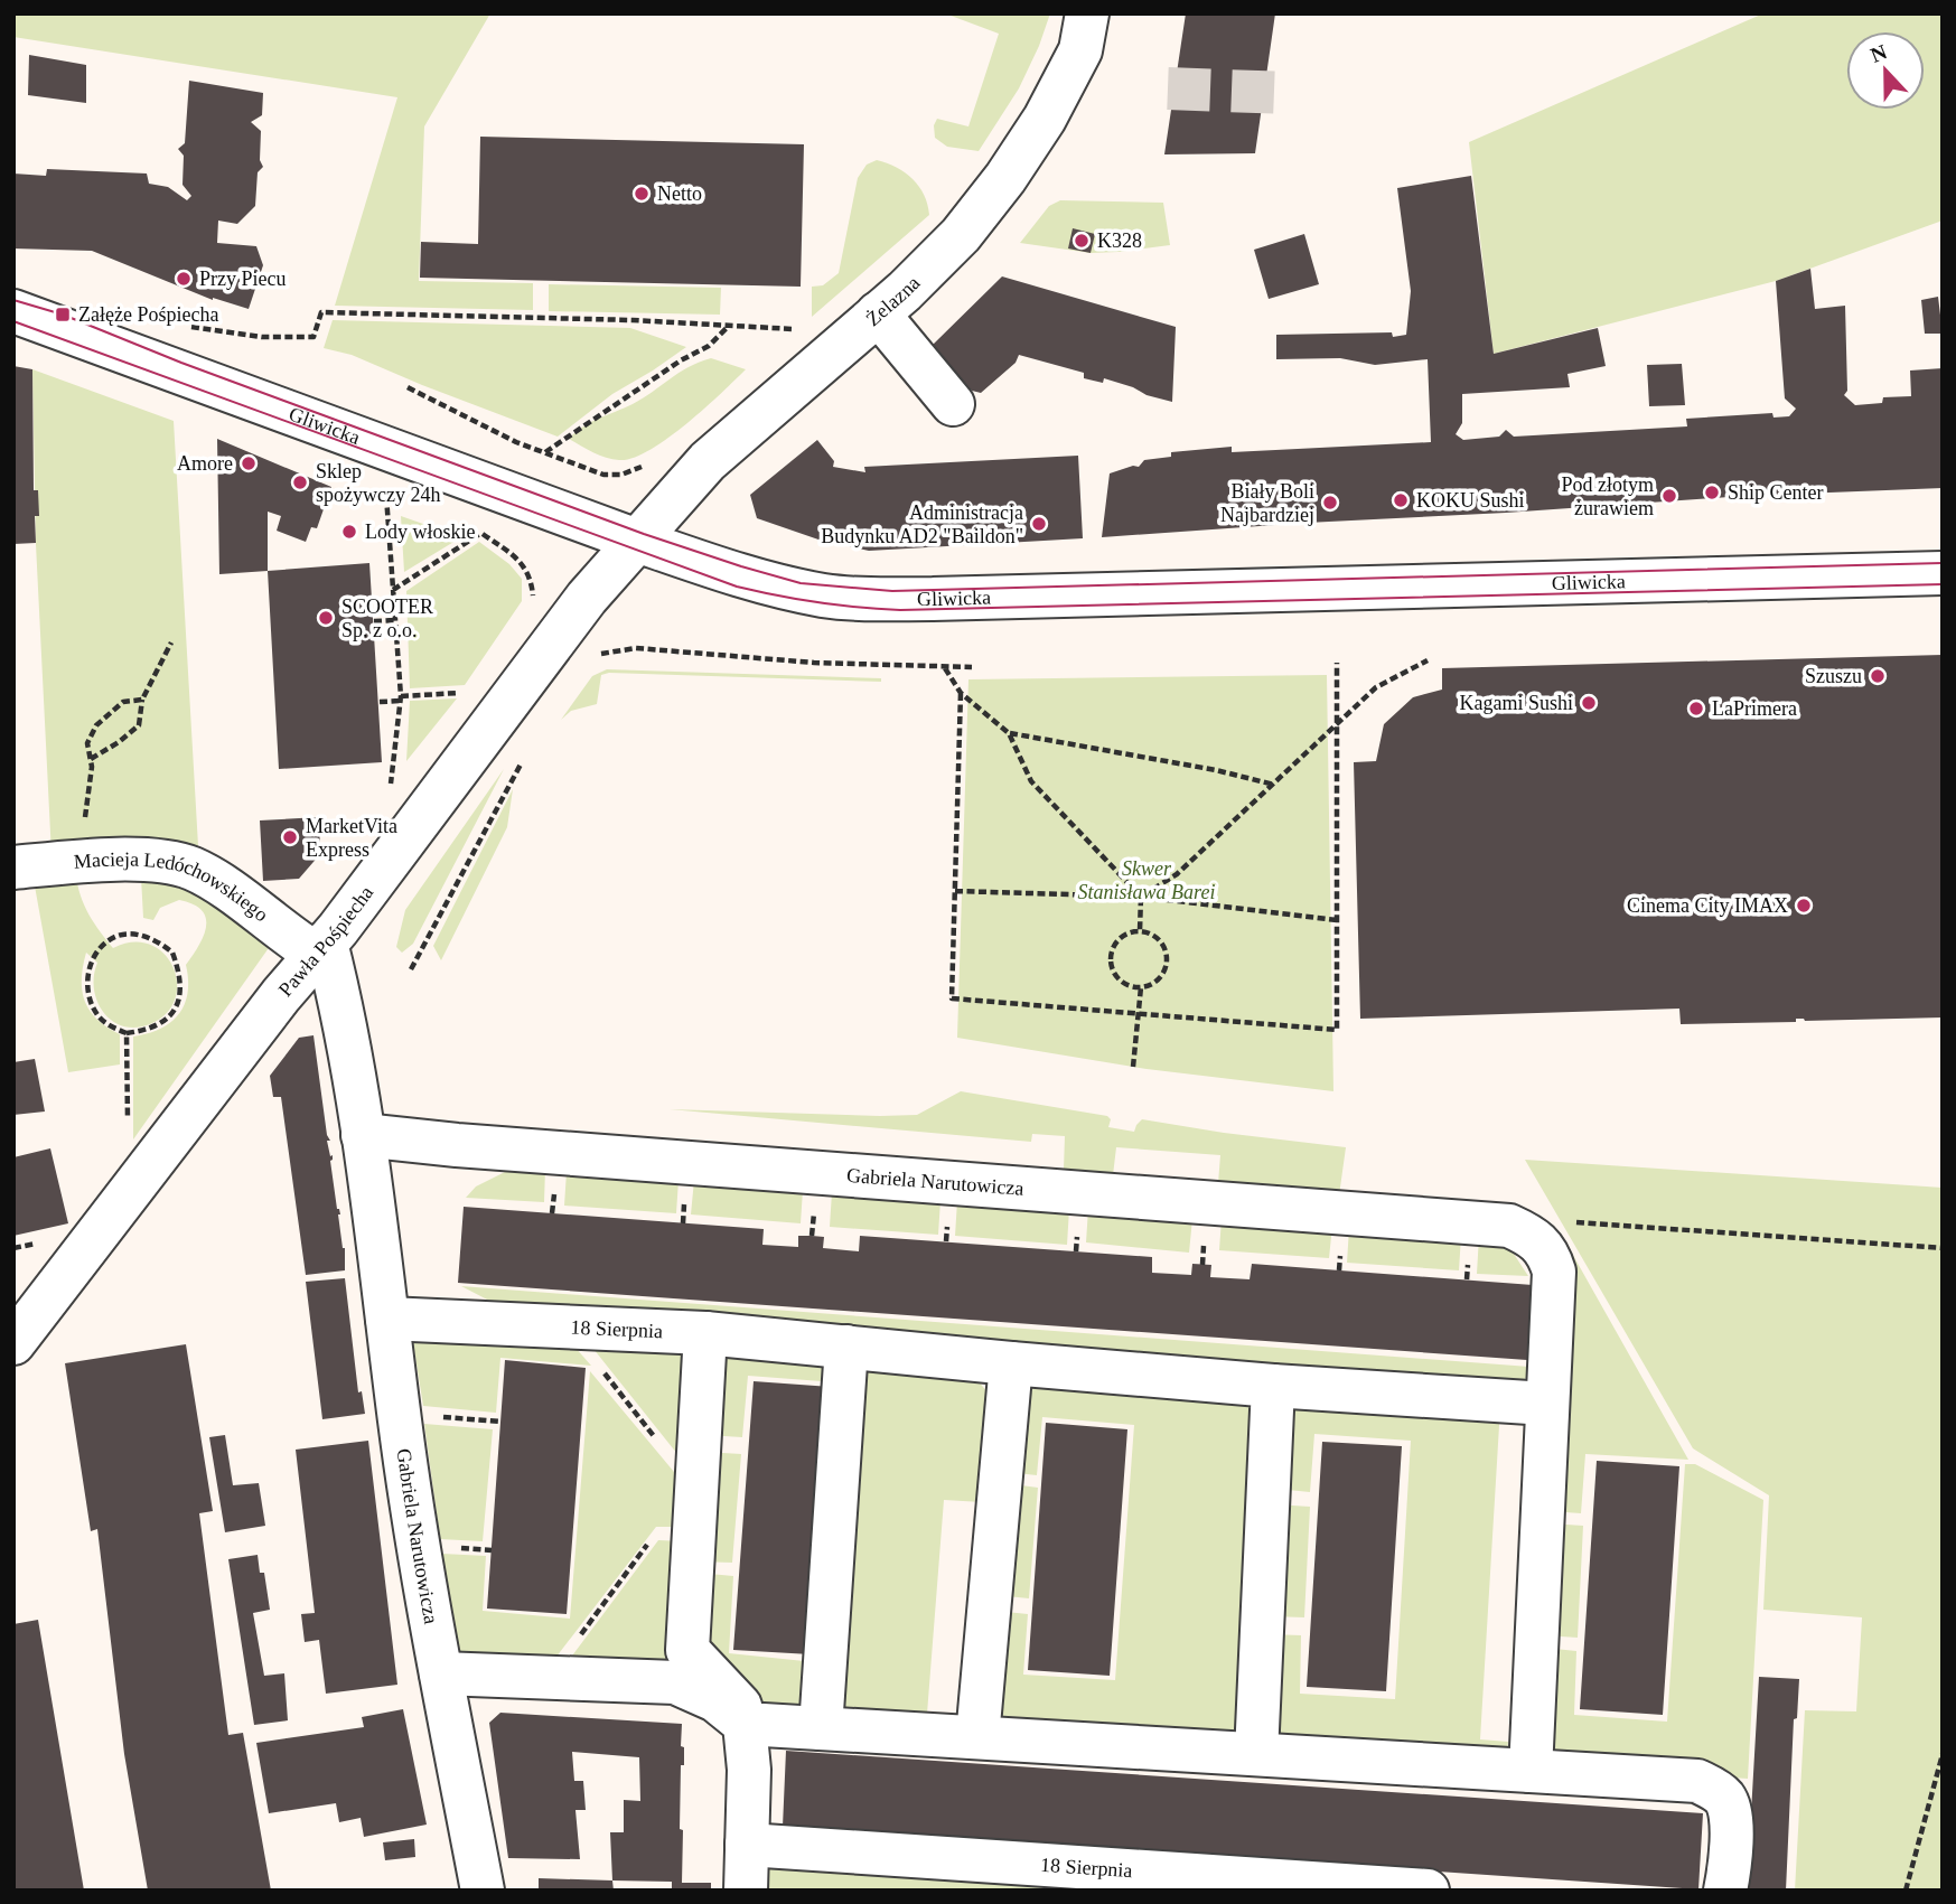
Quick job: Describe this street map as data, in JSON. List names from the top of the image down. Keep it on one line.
{"streets":{"street":["Żelazna","Gliwicka","Macieja Ledóchowskiego","Pawła Pośpiecha","Gabriela Narutowicza","18 Sierpnia"]},"crossings":[["Żelazna","Gliwicka"],["Żelazna","Pawła Pośpiecha"],["Gliwicka","Pawła Pośpiecha"],["Macieja Ledóchowskiego","Pawła Pośpiecha"],["Macieja Ledóchowskiego","Gabriela Narutowicza"],["Pawła Pośpiecha","Gabriela Narutowicza"],["Gabriela Narutowicza","18 Sierpnia"]],"parks":["Skwer Stanisława Barei"],"places":{"other":["Netto","K328","Przy Piecu","Amore","Sklep spożywczy 24h","Ship Center","Pod złotym żurawiem","KOKU Sushi","Biały Boli Najbardziej","Administracja Budynku AD2 \"Baildon\"","Lody włoskie","SCOOTER Sp. z o.o.","Szuszu","Kagami Sushi","LaPrimera","MarketVita Express","Cinema City IMAX"],"transit":["Załęże Pośpiecha"]},"north":"top"}
